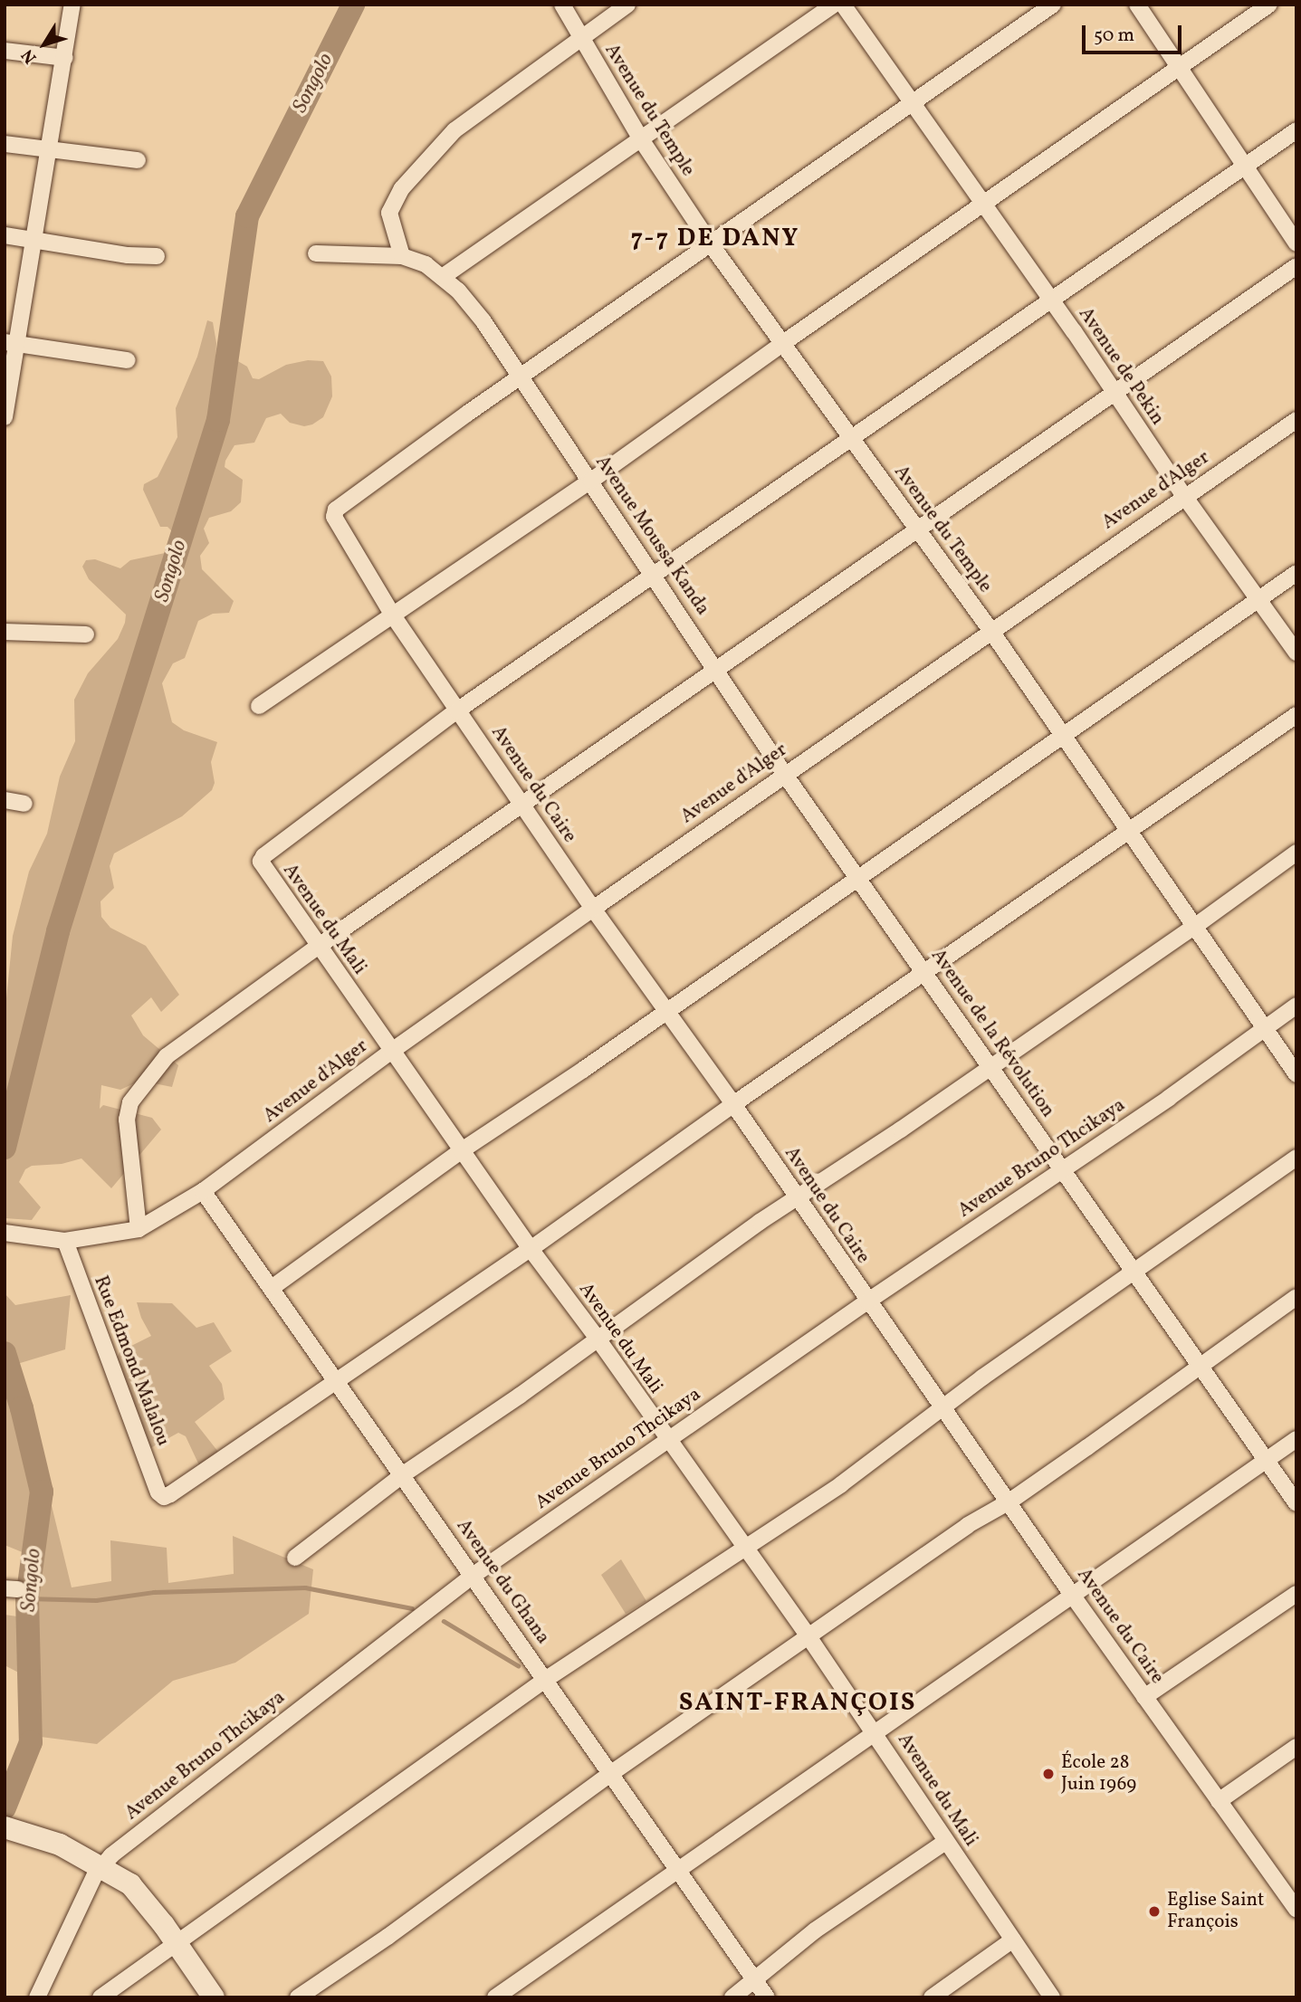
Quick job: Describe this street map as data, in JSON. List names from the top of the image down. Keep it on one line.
{"streets":{"street":["Avenue du Temple","Avenue de Pekin","Avenue d'Alger","Avenue Moussa Kanda","Avenue du Caire","Avenue du Mali","Avenue de la Révolution","Avenue Bruno Thcikaya","Rue Edmond Malalou","Avenue du Ghana"]},"crossings":[["Avenue du Temple","Avenue d'Alger"],["Avenue du Temple","Avenue Bruno Thcikaya"],["Avenue de Pekin","Avenue d'Alger"],["Avenue d'Alger","Avenue Moussa Kanda"],["Avenue d'Alger","Avenue du Caire"],["Avenue d'Alger","Avenue du Mali"],["Avenue d'Alger","Avenue de la Révolution"],["Avenue d'Alger","Avenue du Ghana"],["Avenue Moussa Kanda","Avenue du Caire"],["Avenue Moussa Kanda","Avenue de la Révolution"],["Avenue du Caire","Avenue du Mali"],["Avenue du Caire","Avenue Bruno Thcikaya"],["Avenue du Mali","Avenue Bruno Thcikaya"],["Avenue de la Révolution","Avenue Bruno Thcikaya"],["Avenue Bruno Thcikaya","Avenue du Ghana"],["Rue Edmond Malalou","Avenue du Ghana"]],"districts":["7-7 DE DANY","SAINT-FRANÇOIS"],"water":["Songolo"],"places":["École 28 Juin 1969","Eglise Saint François"],"scale_bar":"50 m","north":"bottom left"}
